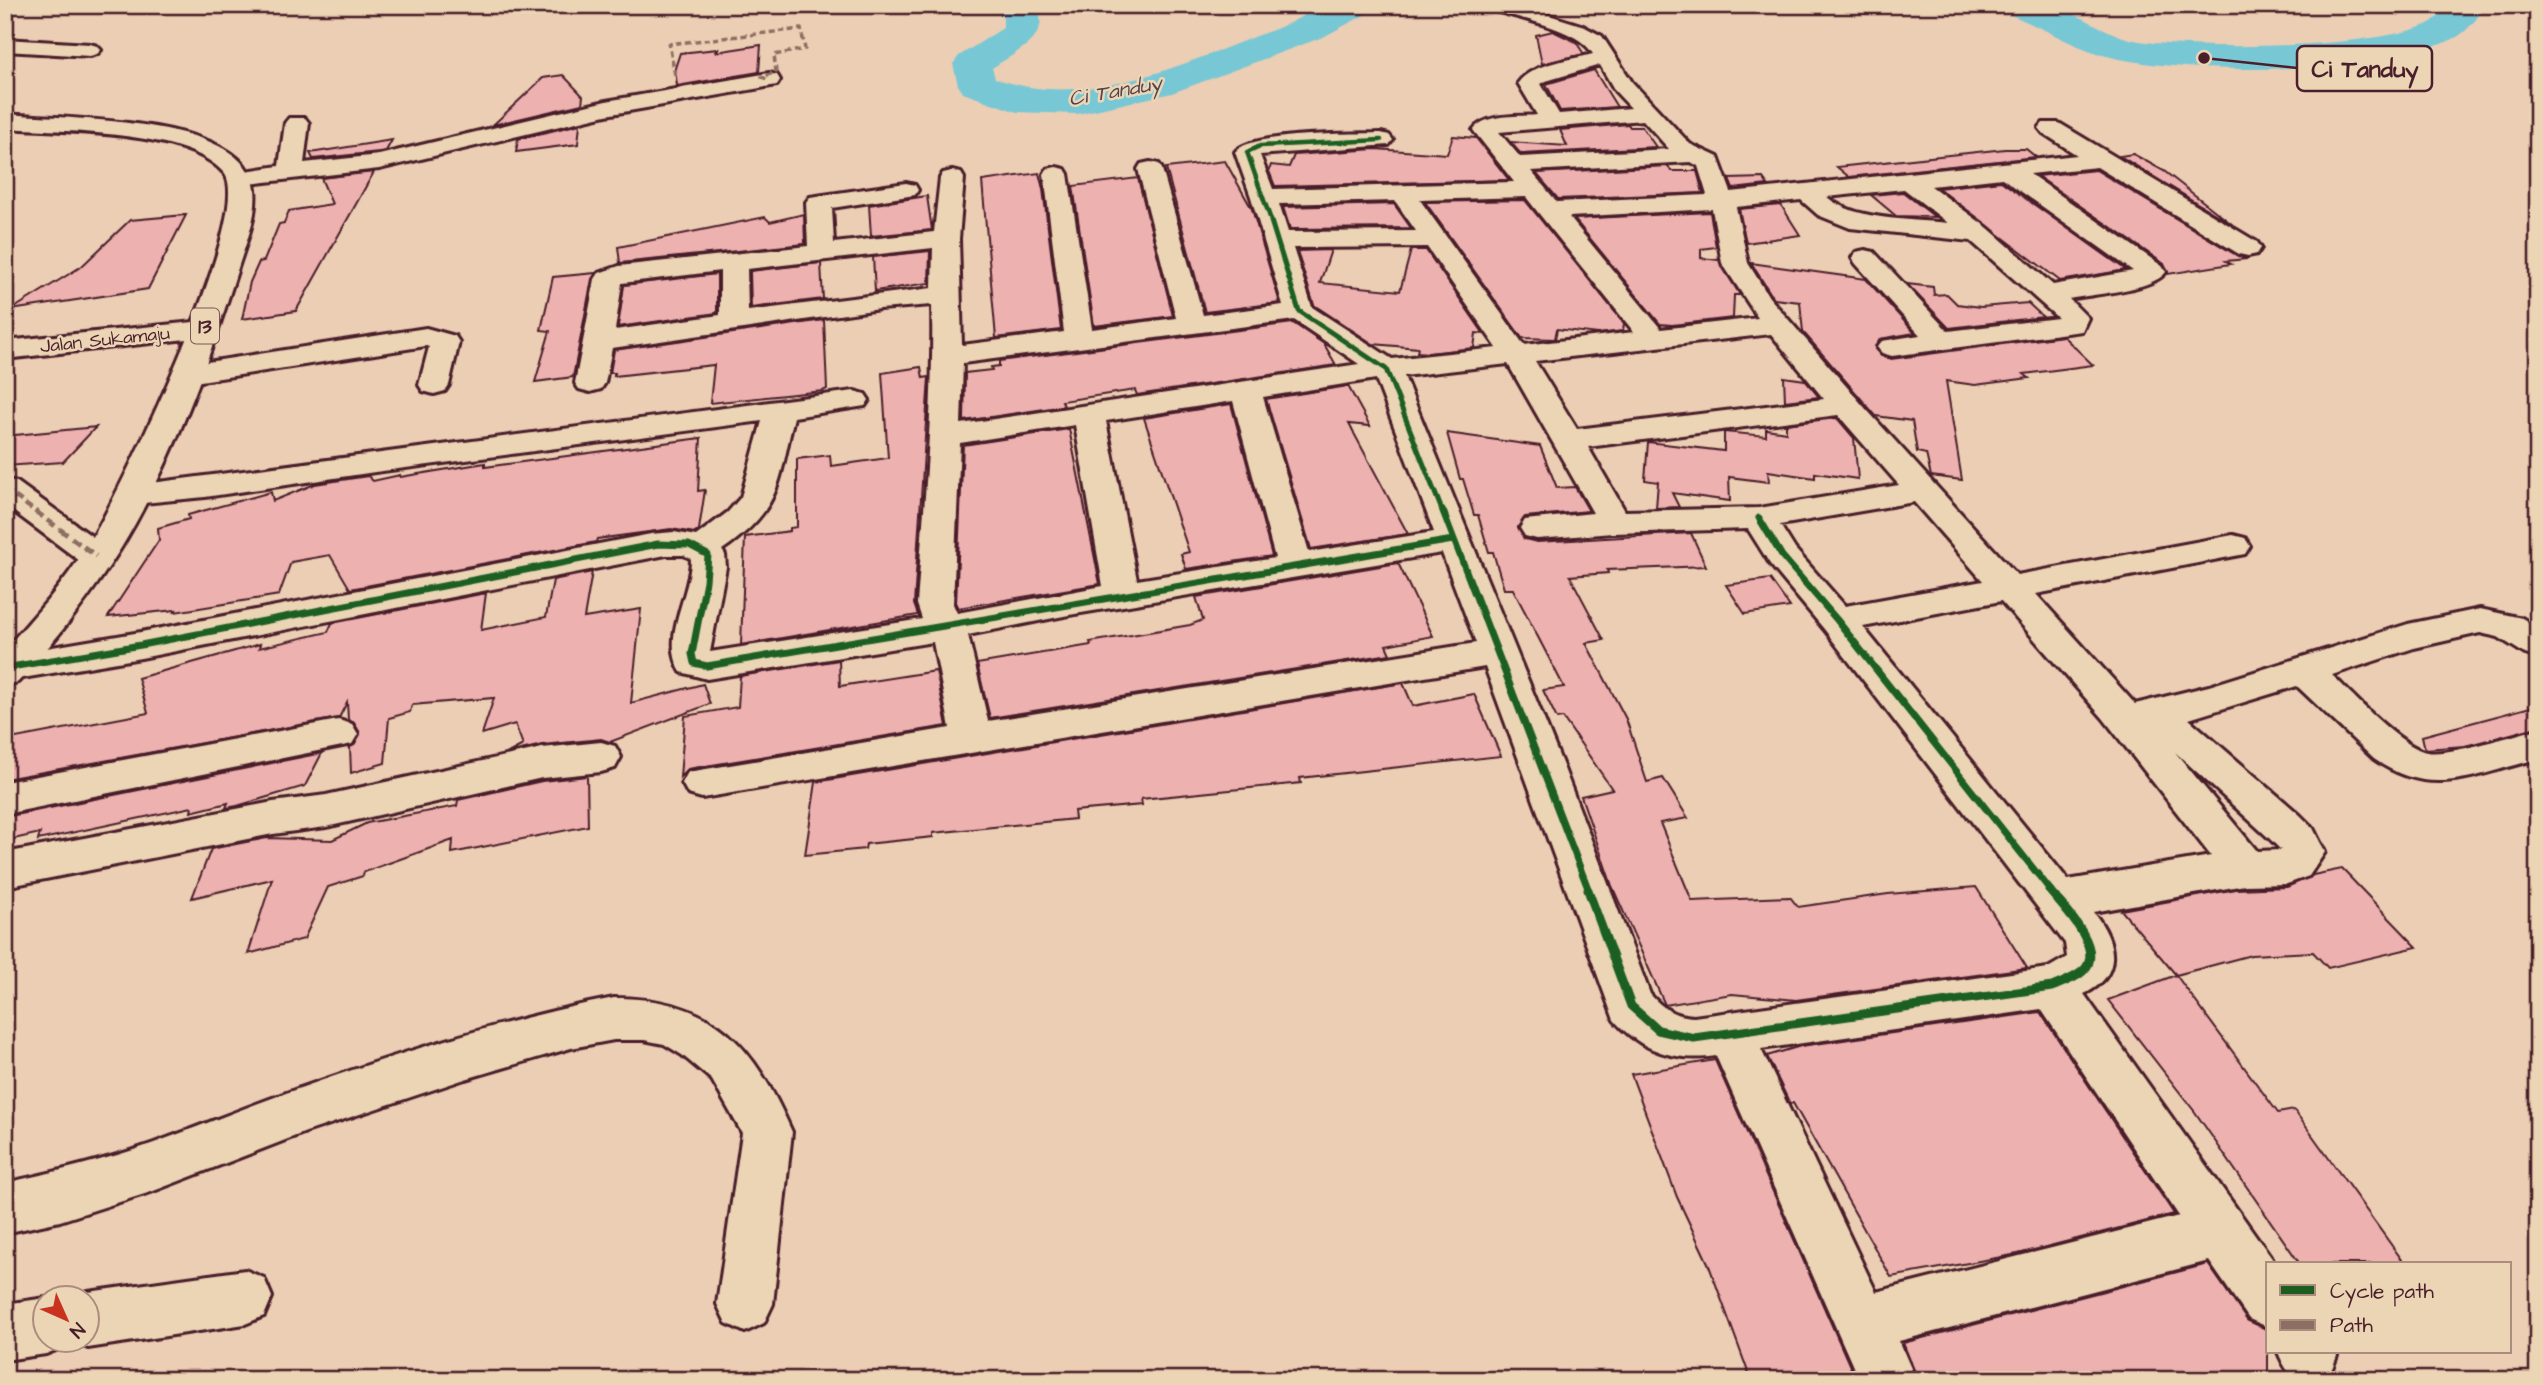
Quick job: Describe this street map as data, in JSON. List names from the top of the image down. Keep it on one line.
{"streets":{"main road":["13","Jalan Sukamaju"]},"crossings":[["13","Jalan Sukamaju"]],"water":["Ci Tanduy"],"places":["Ci Tanduy"],"legend":["Cycle path","Path"],"north":"bottom right"}
